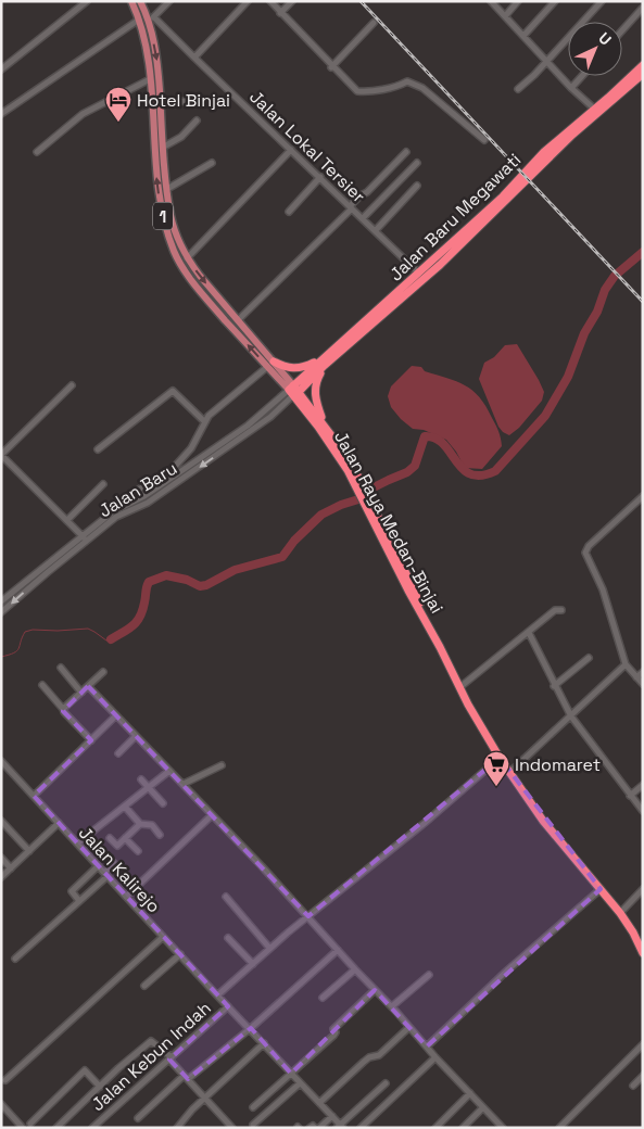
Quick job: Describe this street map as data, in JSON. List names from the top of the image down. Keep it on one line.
{"streets":{"highway":["1","Jalan Baru Megawati","Jalan Raya Medan-Binjai"],"street":["Jalan Lokal Tersier","Jalan Baru","Jalan Kalirejo","Jalan Kebun Indah"]},"crossings":[["Jalan Lokal Tersier","Jalan Baru Megawati"],["Jalan Lokal Tersier","Jalan Raya Medan-Binjai"],["Jalan Baru Megawati","Jalan Baru"],["Jalan Baru Megawati","Jalan Raya Medan-Binjai"],["Jalan Baru","Jalan Raya Medan-Binjai"],["Jalan Kalirejo","Jalan Kebun Indah"]],"places":{"hotel":["Hotel Binjai"],"supermarket":["Indomaret"]},"north":"top right"}
